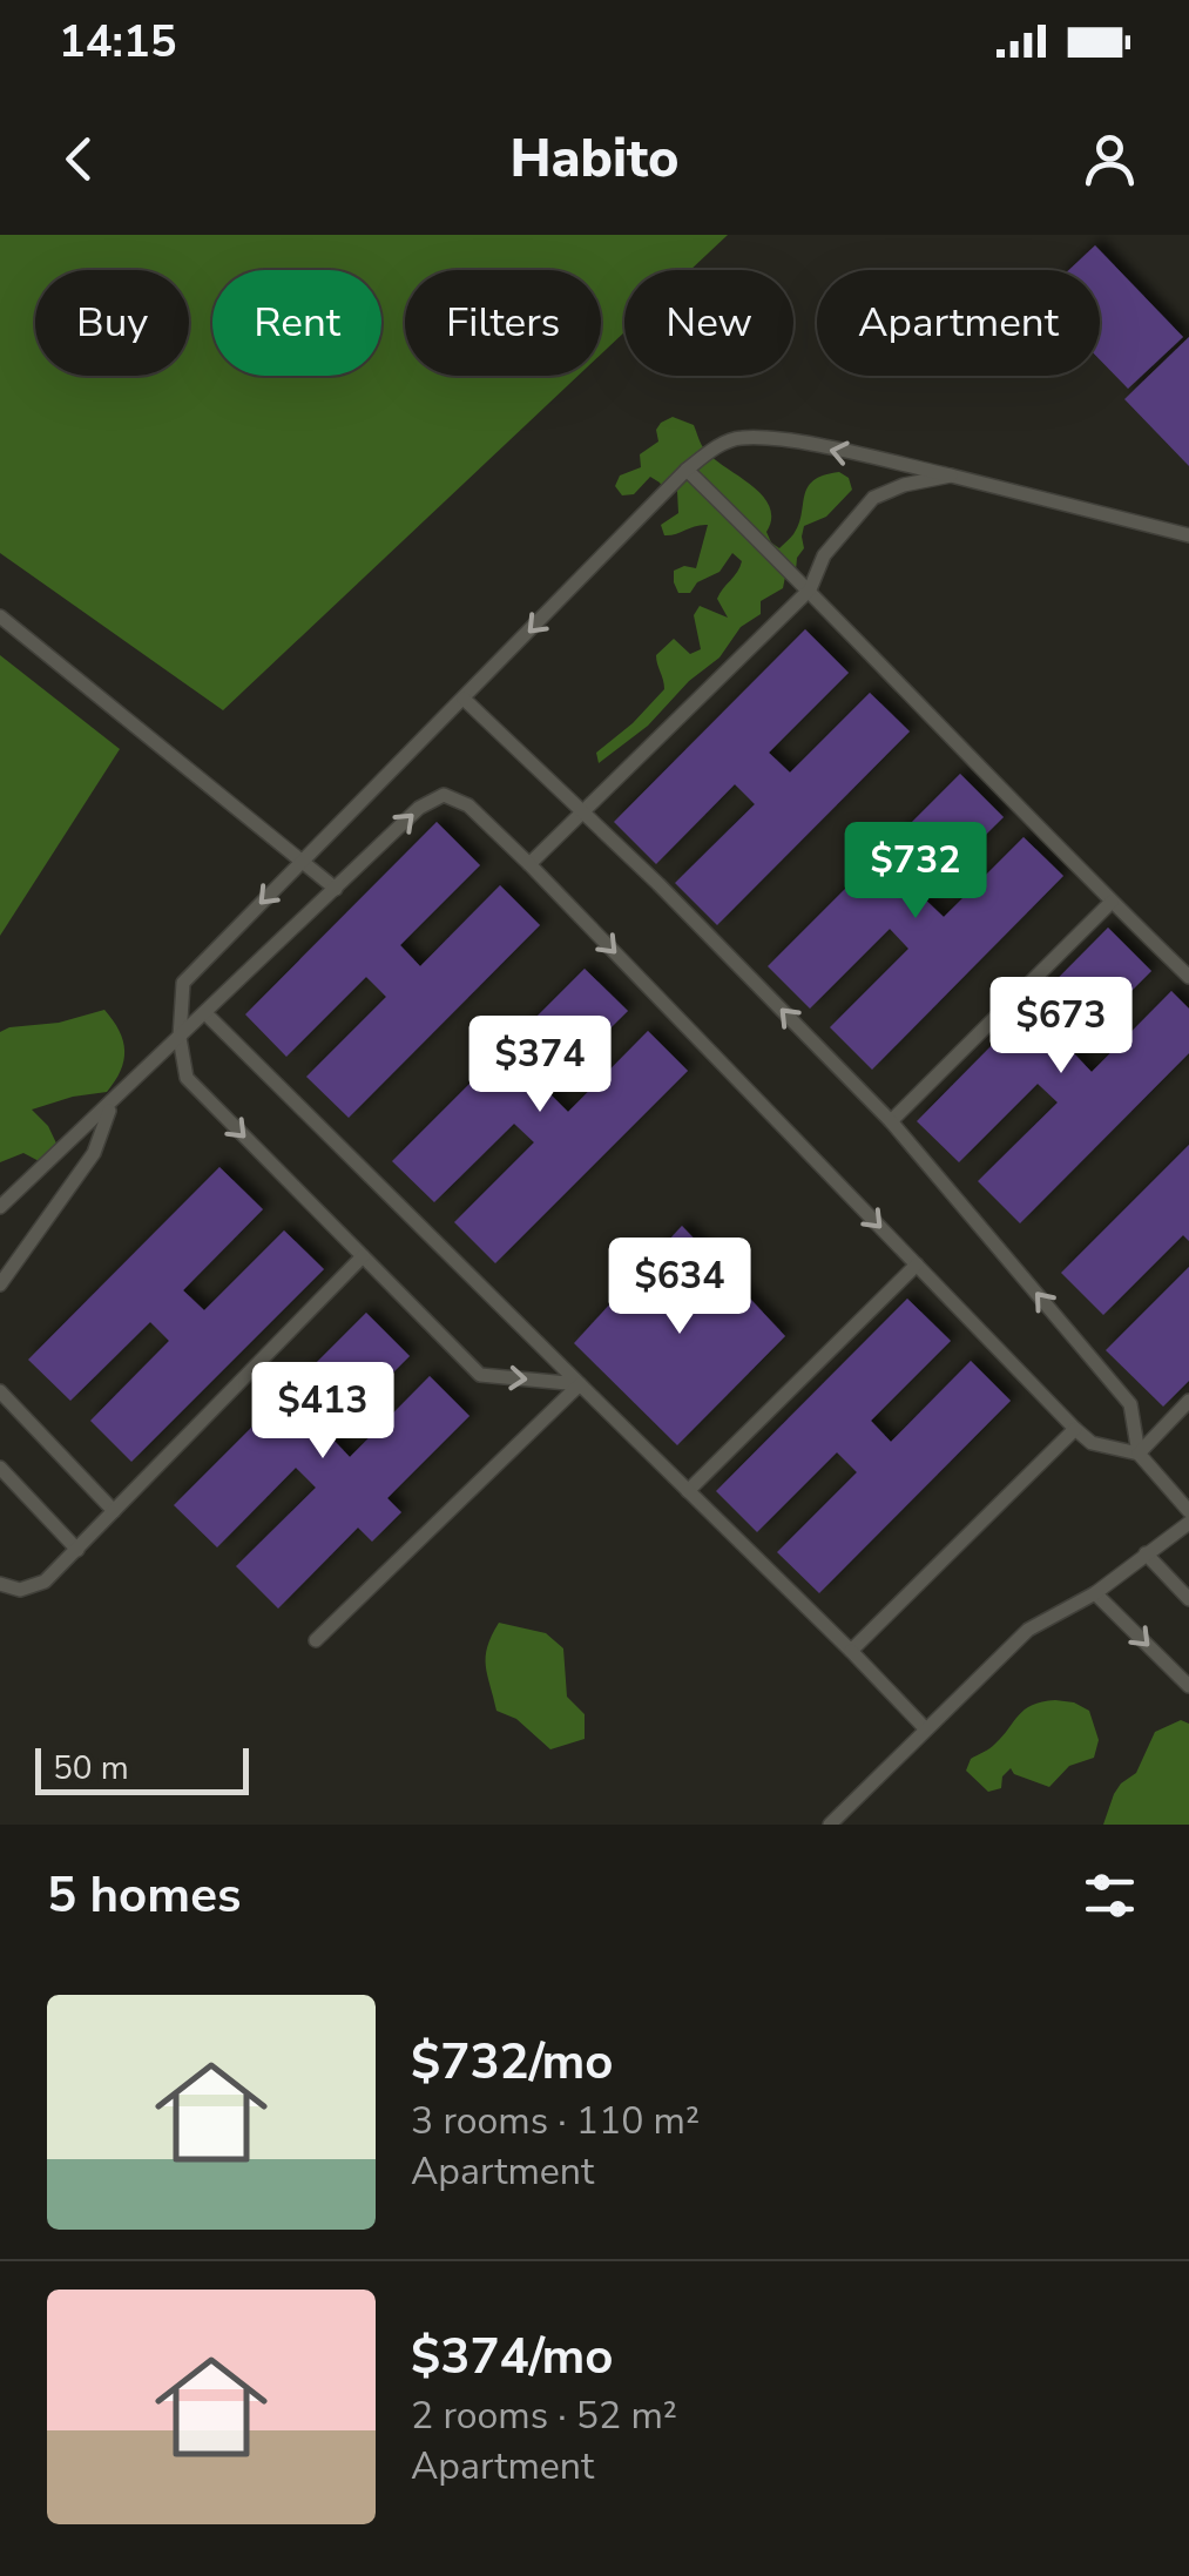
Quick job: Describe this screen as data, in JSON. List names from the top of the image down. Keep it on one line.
{"scale_bar":"50 m","page":{"status":"14:15","header":"Habito","chip":["Buy","Rent","Filters","New","Apartment"],"price":["$732","$673","$374","$634","$413"],"scale":"50 m","heading":"5 homes","list":[{"name":"$732/mo","note":"3 rooms · 110 m² · Apartment"},{"name":"$374/mo","note":"2 rooms · 52 m² · Apartment"}]}}
